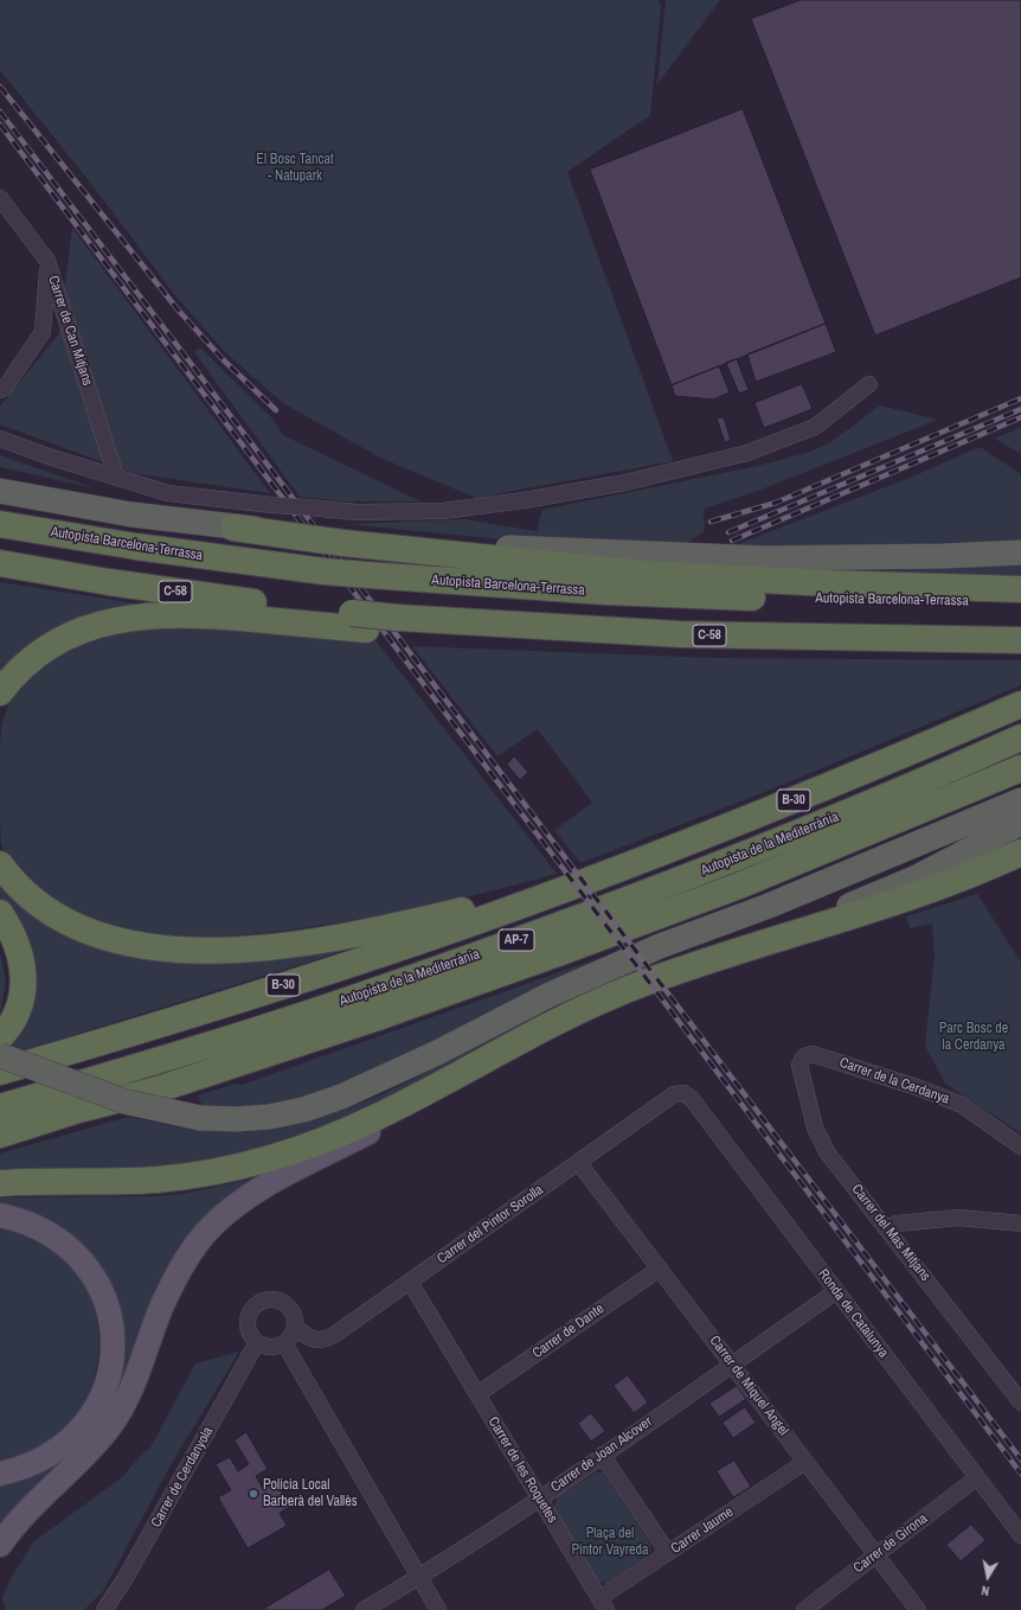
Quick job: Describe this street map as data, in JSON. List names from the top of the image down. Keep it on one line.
{"streets":{"highway":["Autopista Barcelona-Terrassa","C-58","B-30","Autopista de la Mediterrània","AP-7"],"street":["Carrer de Can Mitjans","Carrer de la Cerdanya","Carrer del Pintor Sorolla","Carrer del Mas Mitjans","Ronda de Catalunya","Carrer de Dante","Carrer de Miquel Angel","Carrer de Joan Alcover","Carrer de les Roquetes","Carrer de Cerdanyola","Carrer Jaume","Carrer de Girona"]},"crossings":[["Carrer de la Cerdanya","Carrer del Mas Mitjans"],["Carrer del Pintor Sorolla","Ronda de Catalunya"],["Carrer del Pintor Sorolla","Carrer de Miquel Angel"],["Carrer del Pintor Sorolla","Carrer de les Roquetes"],["Carrer del Pintor Sorolla","Carrer de Cerdanyola"],["Ronda de Catalunya","Carrer de Joan Alcover"],["Ronda de Catalunya","Carrer de Girona"],["Carrer de Dante","Carrer de Miquel Angel"],["Carrer de Dante","Carrer de les Roquetes"],["Carrer de Miquel Angel","Carrer de Joan Alcover"],["Carrer de Miquel Angel","Carrer Jaume"],["Carrer de Miquel Angel","Carrer de Girona"],["Carrer de Joan Alcover","Carrer de les Roquetes"],["Carrer de les Roquetes","Carrer Jaume"]],"parks":["El Bosc Tancat - Natupark","Parc Bosc de la Cerdanya","Plaça del Pintor Vayreda"],"places":["Policia Local Barberà del Vallès"],"north":"bottom"}
